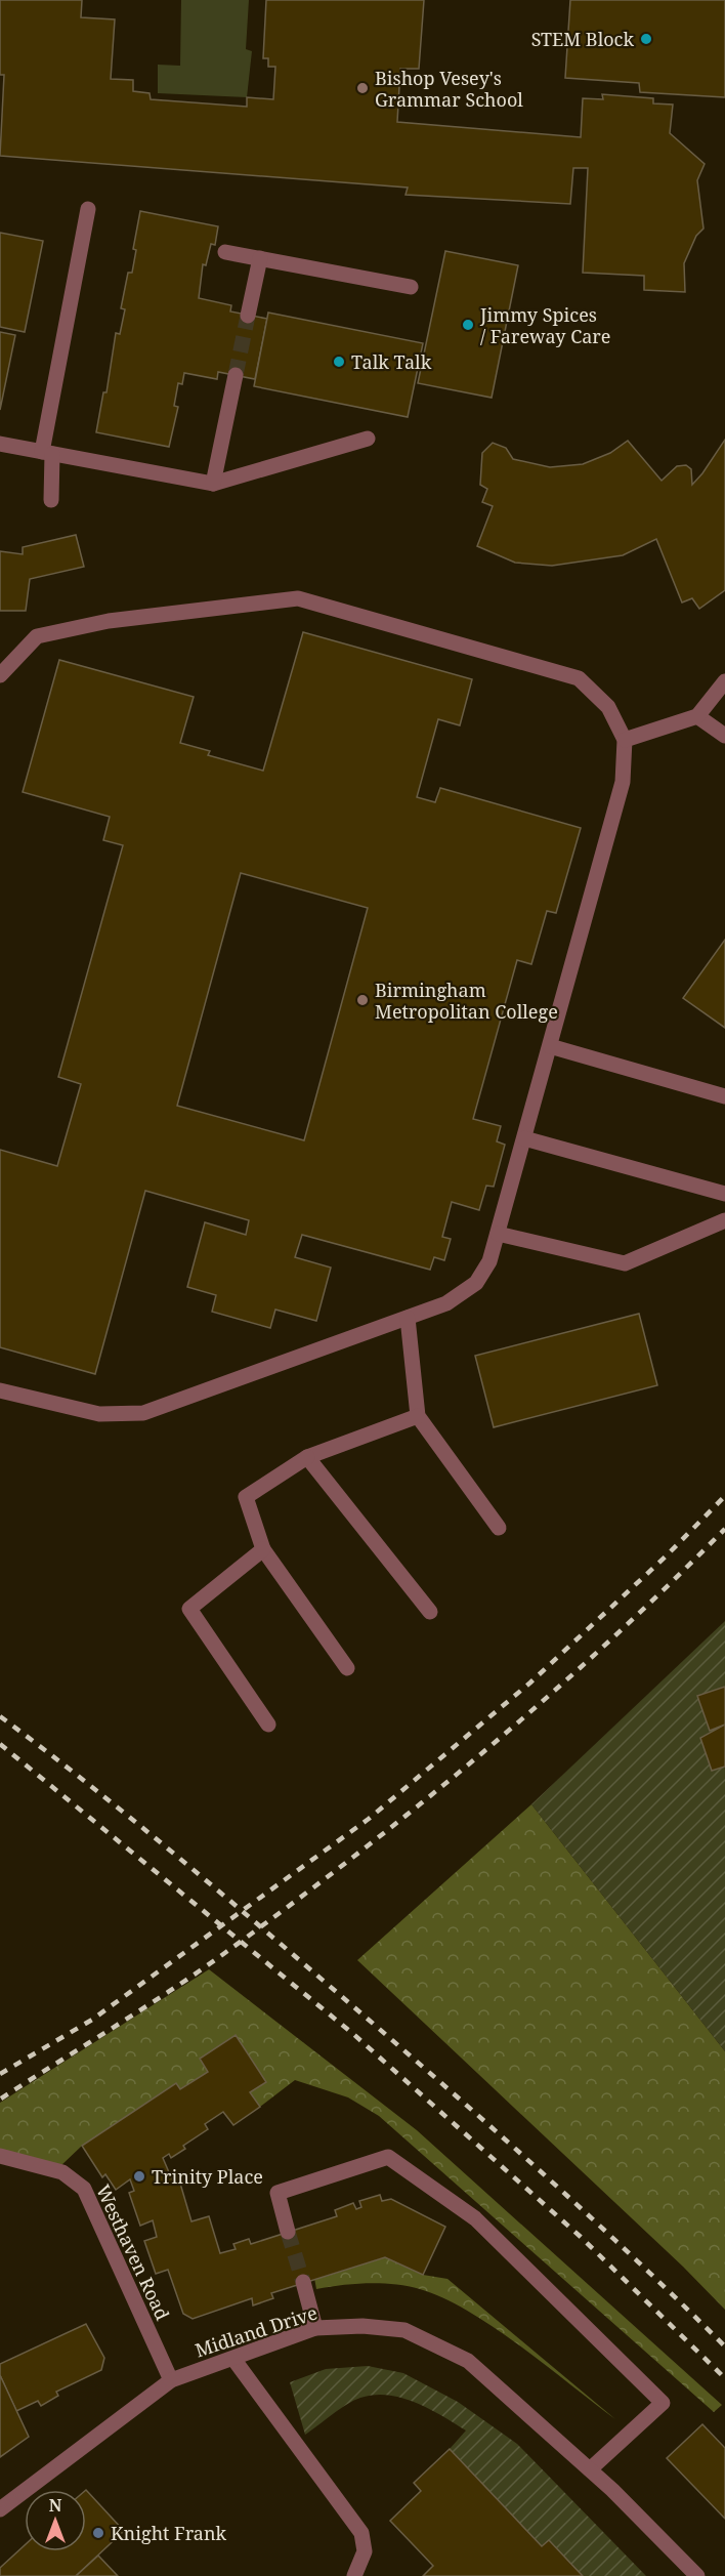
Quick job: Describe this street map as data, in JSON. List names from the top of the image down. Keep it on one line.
{"streets":{"street":["Westhaven Road","Midland Drive"]},"crossings":[["Westhaven Road","Midland Drive"]],"places":["STEM Block","Bishop Vesey's Grammar School","Jimmy Spices / Fareway Care","Talk Talk","Birmingham Metropolitan College","Trinity Place","Knight Frank"],"north":"top"}
